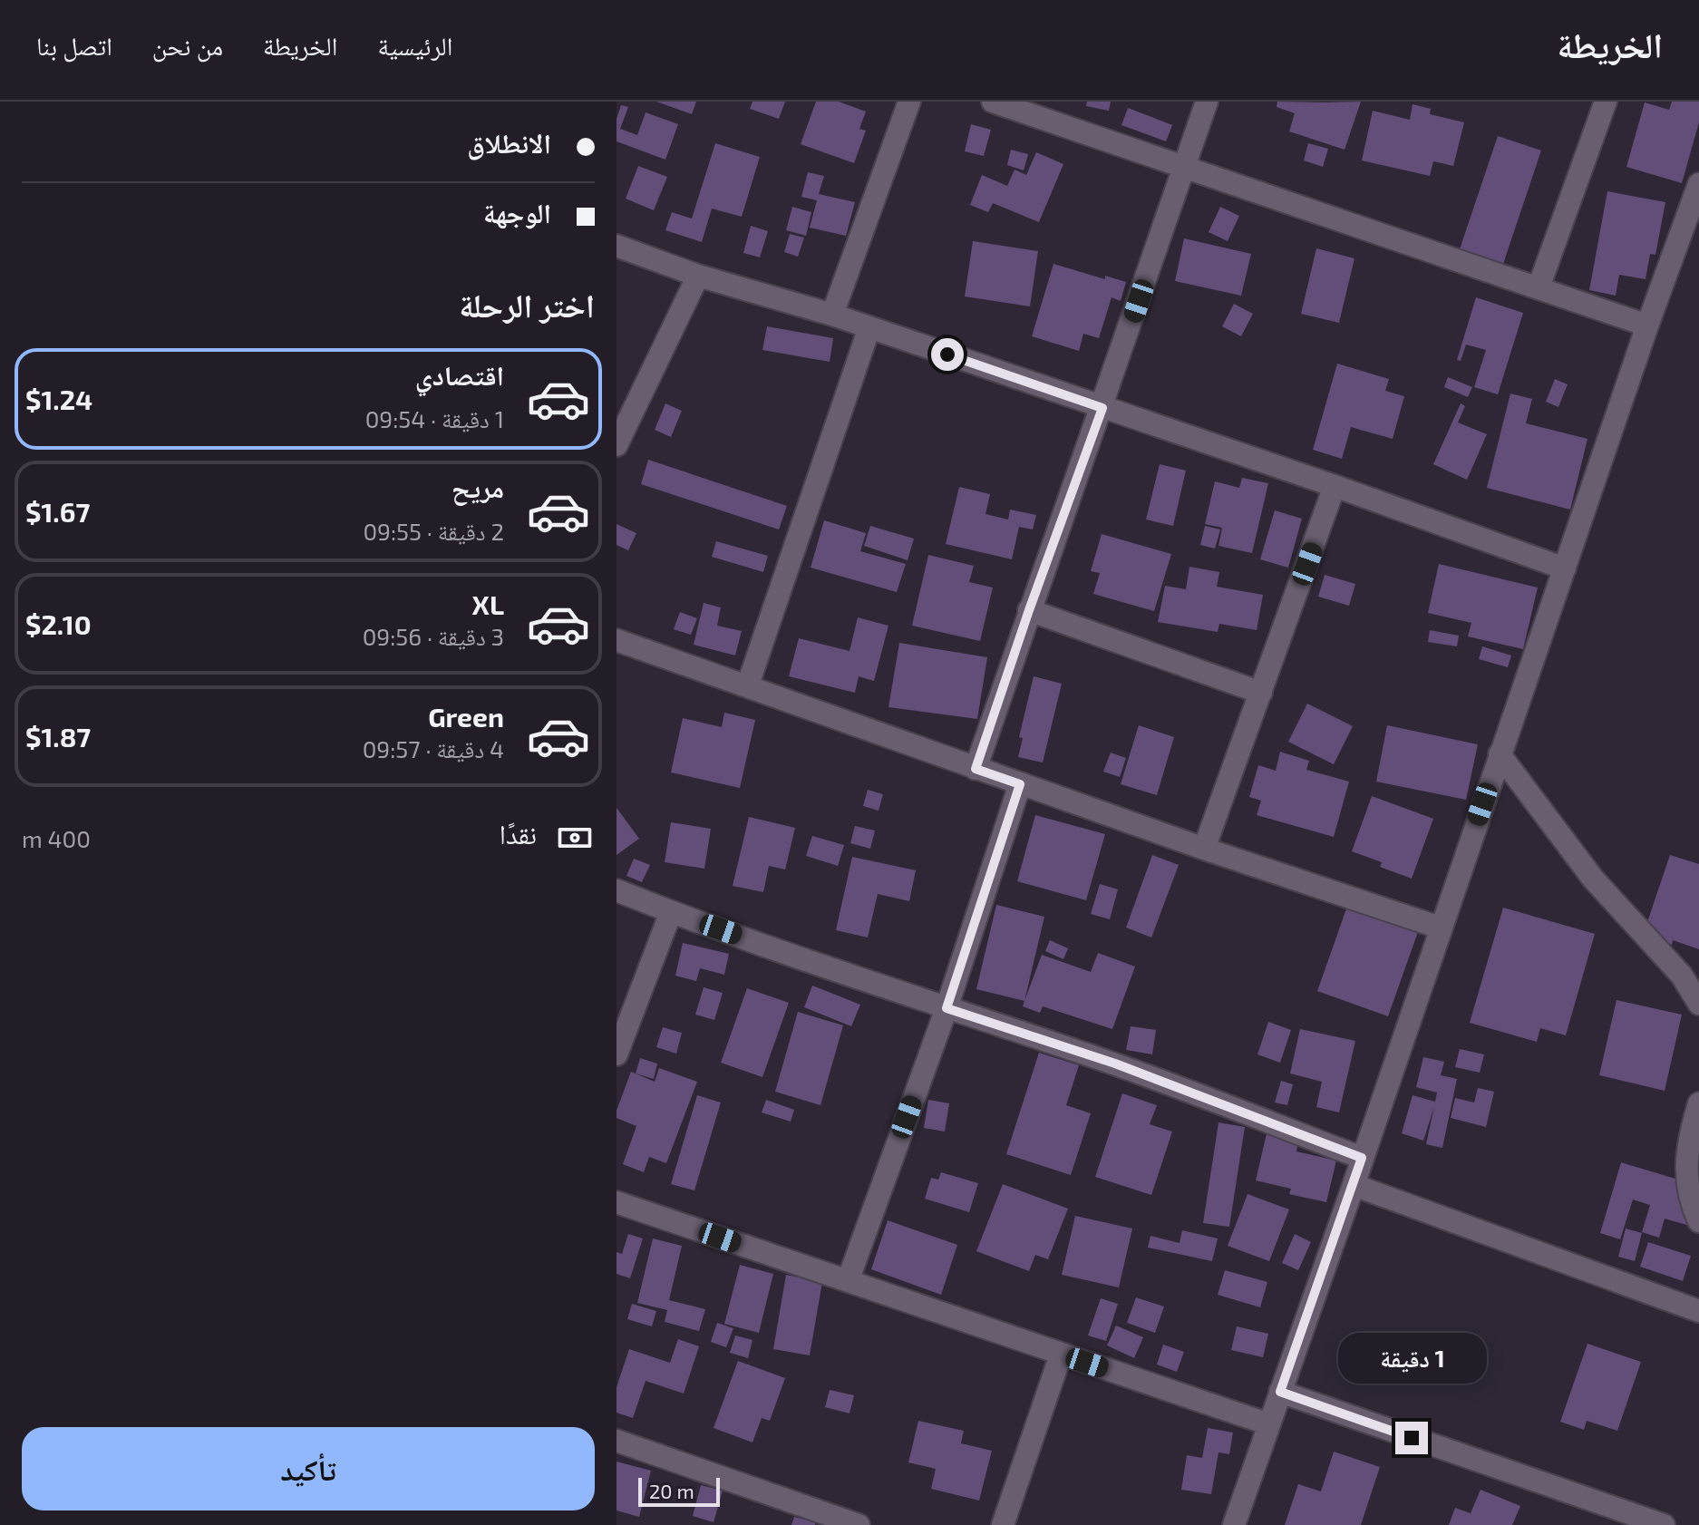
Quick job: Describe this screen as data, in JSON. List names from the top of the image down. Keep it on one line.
{"scale_bar":"20 m","page":{"header":"الخريطة","nav":["الرئيسية","الخريطة","من نحن","اتصل بنا"],"banner":["الانطلاق","الوجهة"],"heading":"اختر الرحلة","list":[{"name":"اقتصادي","note":"1 دقيقة · 09:54","value":"$1.24"},{"name":"مريح","note":"2 دقيقة · 09:55","value":"$1.67"},{"name":"XL","note":"3 دقيقة · 09:56","value":"$2.10"},{"name":"Green","note":"4 دقيقة · 09:57","value":"$1.87"}],"pay":["نقدًا","400 m"],"bubble":"1 دقيقة","buttons":"تأكيد","scale":"20 m"}}
